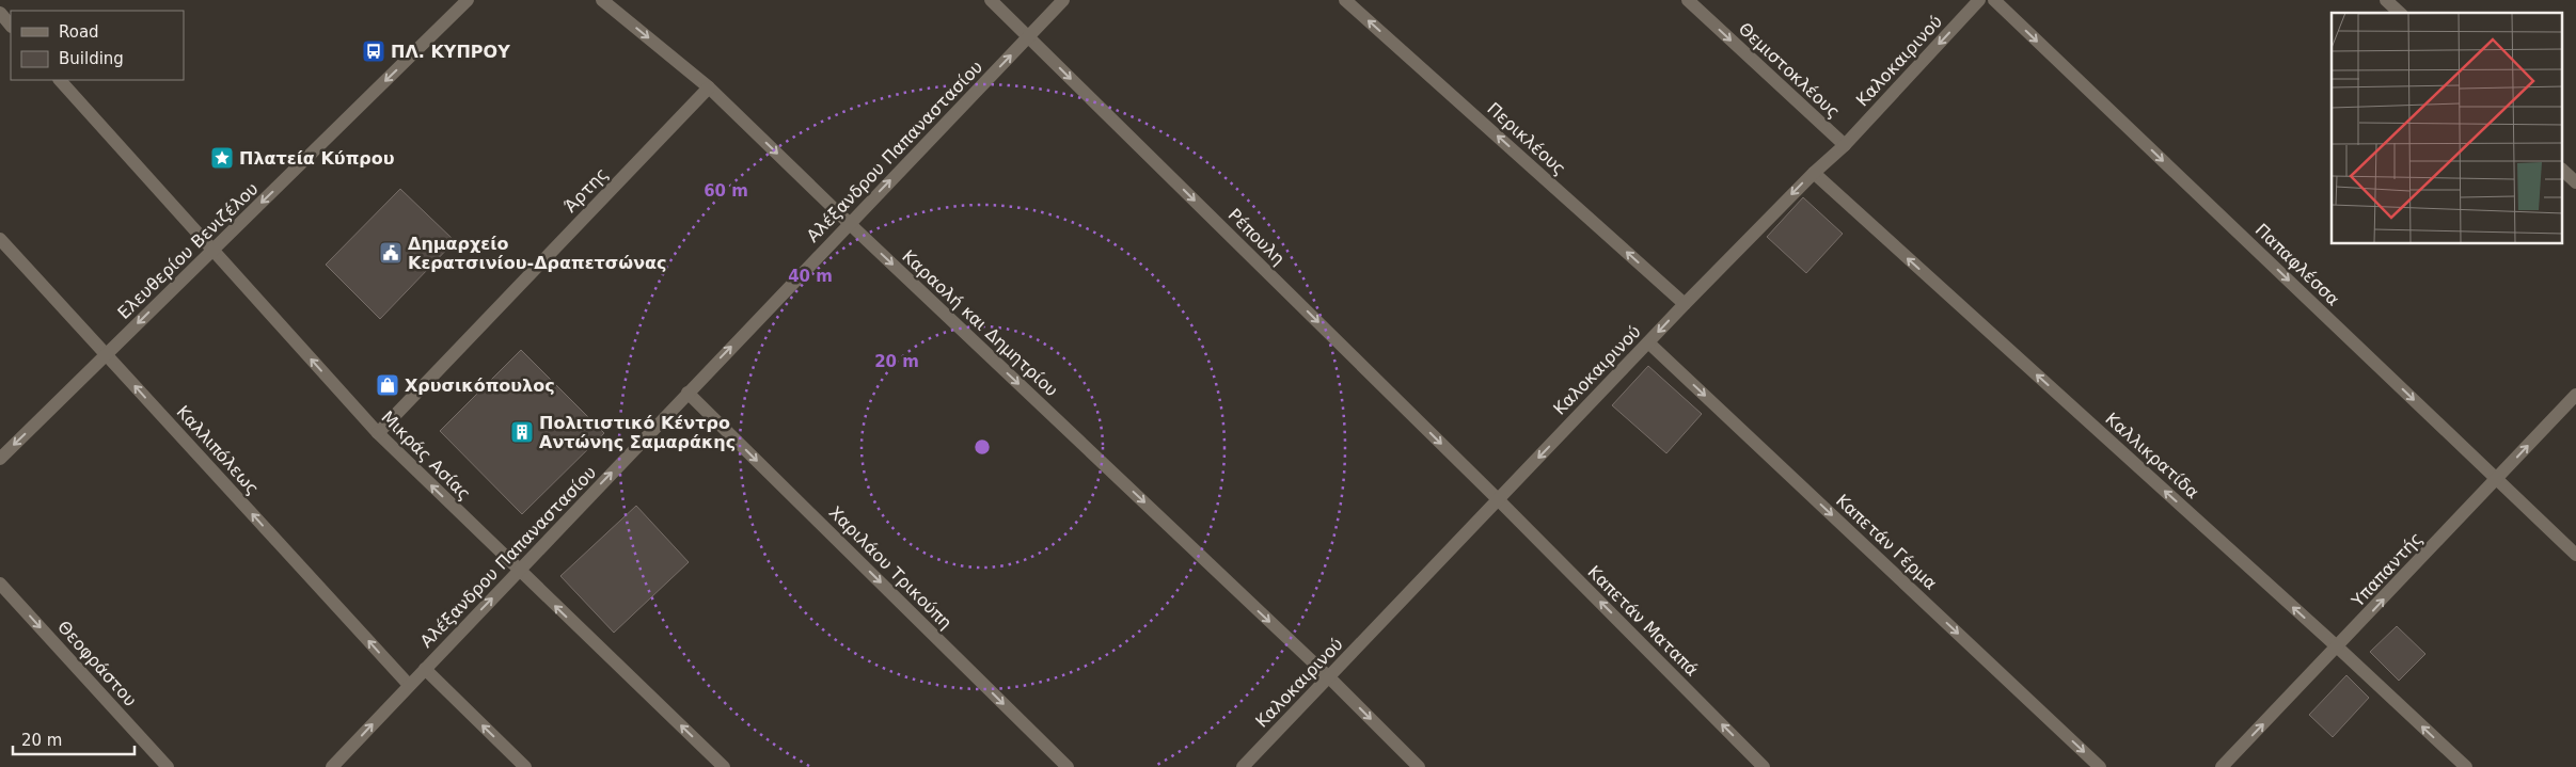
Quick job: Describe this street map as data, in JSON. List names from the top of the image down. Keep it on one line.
{"streets":{"street":["Καλοκαιρινού","Θεμιστοκλέους","Περικλέους","Αλέξανδρου Παπαναστασίου","Άρτης","Ρέπουλη","Ελευθερίου Βενιζέλου","Παπαφλέσσα","Καραολή και Δημητρίου","Καλλιπόλεως","Μικράς Ασίας","Καλλικρατίδα","Καπετάν Γέρμα","Χαριλάου Τρικούπη","Υπαπαντής","Καπετάν Ματαπά","Θεοφράστου"]},"crossings":[["Καλοκαιρινού","Θεμιστοκλέους"],["Καλοκαιρινού","Περικλέους"],["Καλοκαιρινού","Ρέπουλη"],["Καλοκαιρινού","Καραολή και Δημητρίου"],["Καλοκαιρινού","Καλλικρατίδα"],["Καλοκαιρινού","Καπετάν Γέρμα"],["Καλοκαιρινού","Καπετάν Ματαπά"],["Αλέξανδρου Παπαναστασίου","Ρέπουλη"],["Αλέξανδρου Παπαναστασίου","Καραολή και Δημητρίου"],["Αλέξανδρου Παπαναστασίου","Καλλιπόλεως"],["Αλέξανδρου Παπαναστασίου","Μικράς Ασίας"],["Αλέξανδρου Παπαναστασίου","Χαριλάου Τρικούπη"],["Άρτης","Καραολή και Δημητρίου"],["Άρτης","Μικράς Ασίας"],["Ρέπουλη","Καπετάν Ματαπά"],["Ελευθερίου Βενιζέλου","Καλλιπόλεως"],["Ελευθερίου Βενιζέλου","Μικράς Ασίας"],["Παπαφλέσσα","Υπαπαντής"],["Καλλικρατίδα","Υπαπαντής"]],"one_way":["Καλοκαιρινού","Θεμιστοκλέους","Περικλέους","Αλέξανδρου Παπαναστασίου","Ρέπουλη","Ελευθερίου Βενιζέλου","Παπαφλέσσα","Καραολή και Δημητρίου","Καλλιπόλεως","Μικράς Ασίας","Καλλικρατίδα","Καπετάν Γέρμα","Χαριλάου Τρικούπη","Υπαπαντής","Καπετάν Ματαπά","Θεοφράστου"],"places":{"bus stop":["ΠΛ. ΚΥΠΡΟΥ"],"place":["Πλατεία Κύπρου"],"public building":["Δημαρχείο Κερατσινίου-Δραπετσώνας"],"shop":["Χρυσικόπουλος"],"building":["Πολιτιστικό Κέντρο Αντώνης Σαμαράκης"]},"legend":["Road","Building"],"scale_bar":"20 m","rings":["60 m","40 m","20 m"]}
